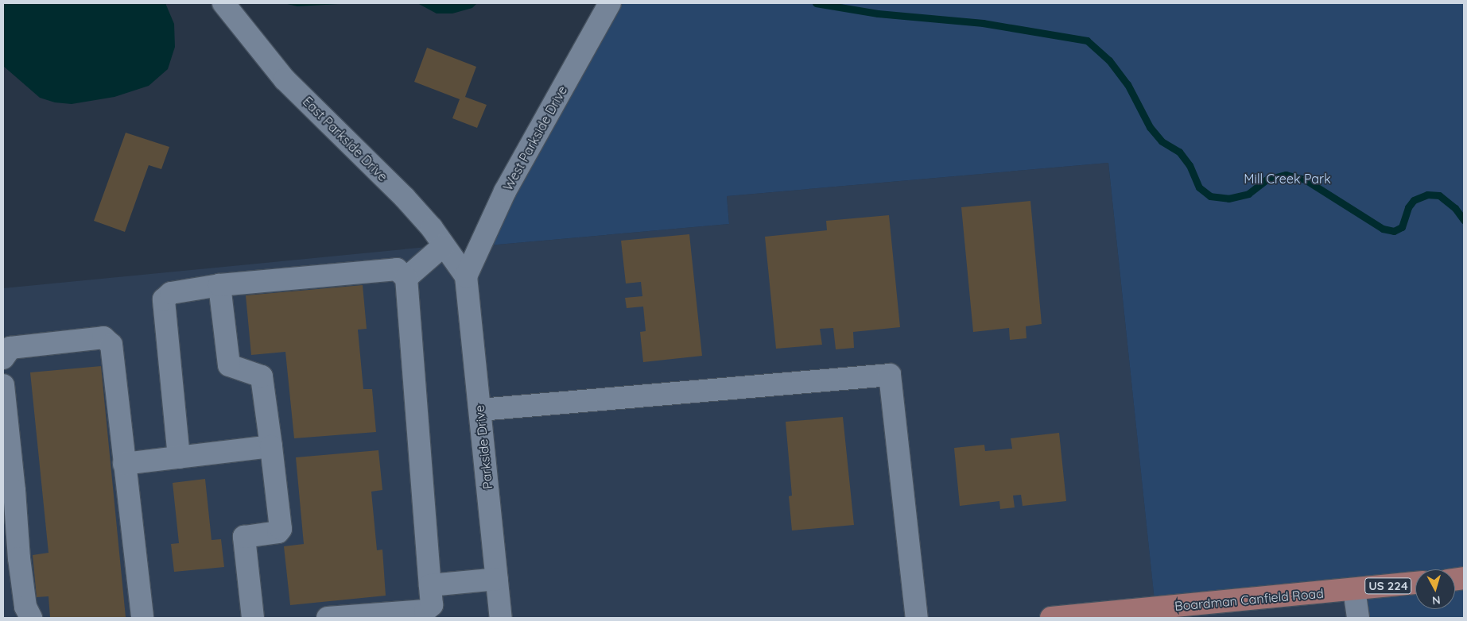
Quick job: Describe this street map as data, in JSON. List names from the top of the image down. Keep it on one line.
{"streets":{"main road":["US 224","Boardman Canfield Road"],"street":["West Parkside Drive","East Parkside Drive","Parkside Drive"]},"crossings":[["West Parkside Drive","East Parkside Drive"],["West Parkside Drive","Parkside Drive"],["East Parkside Drive","Parkside Drive"]],"parks":["Mill Creek Park"],"north":"bottom"}
